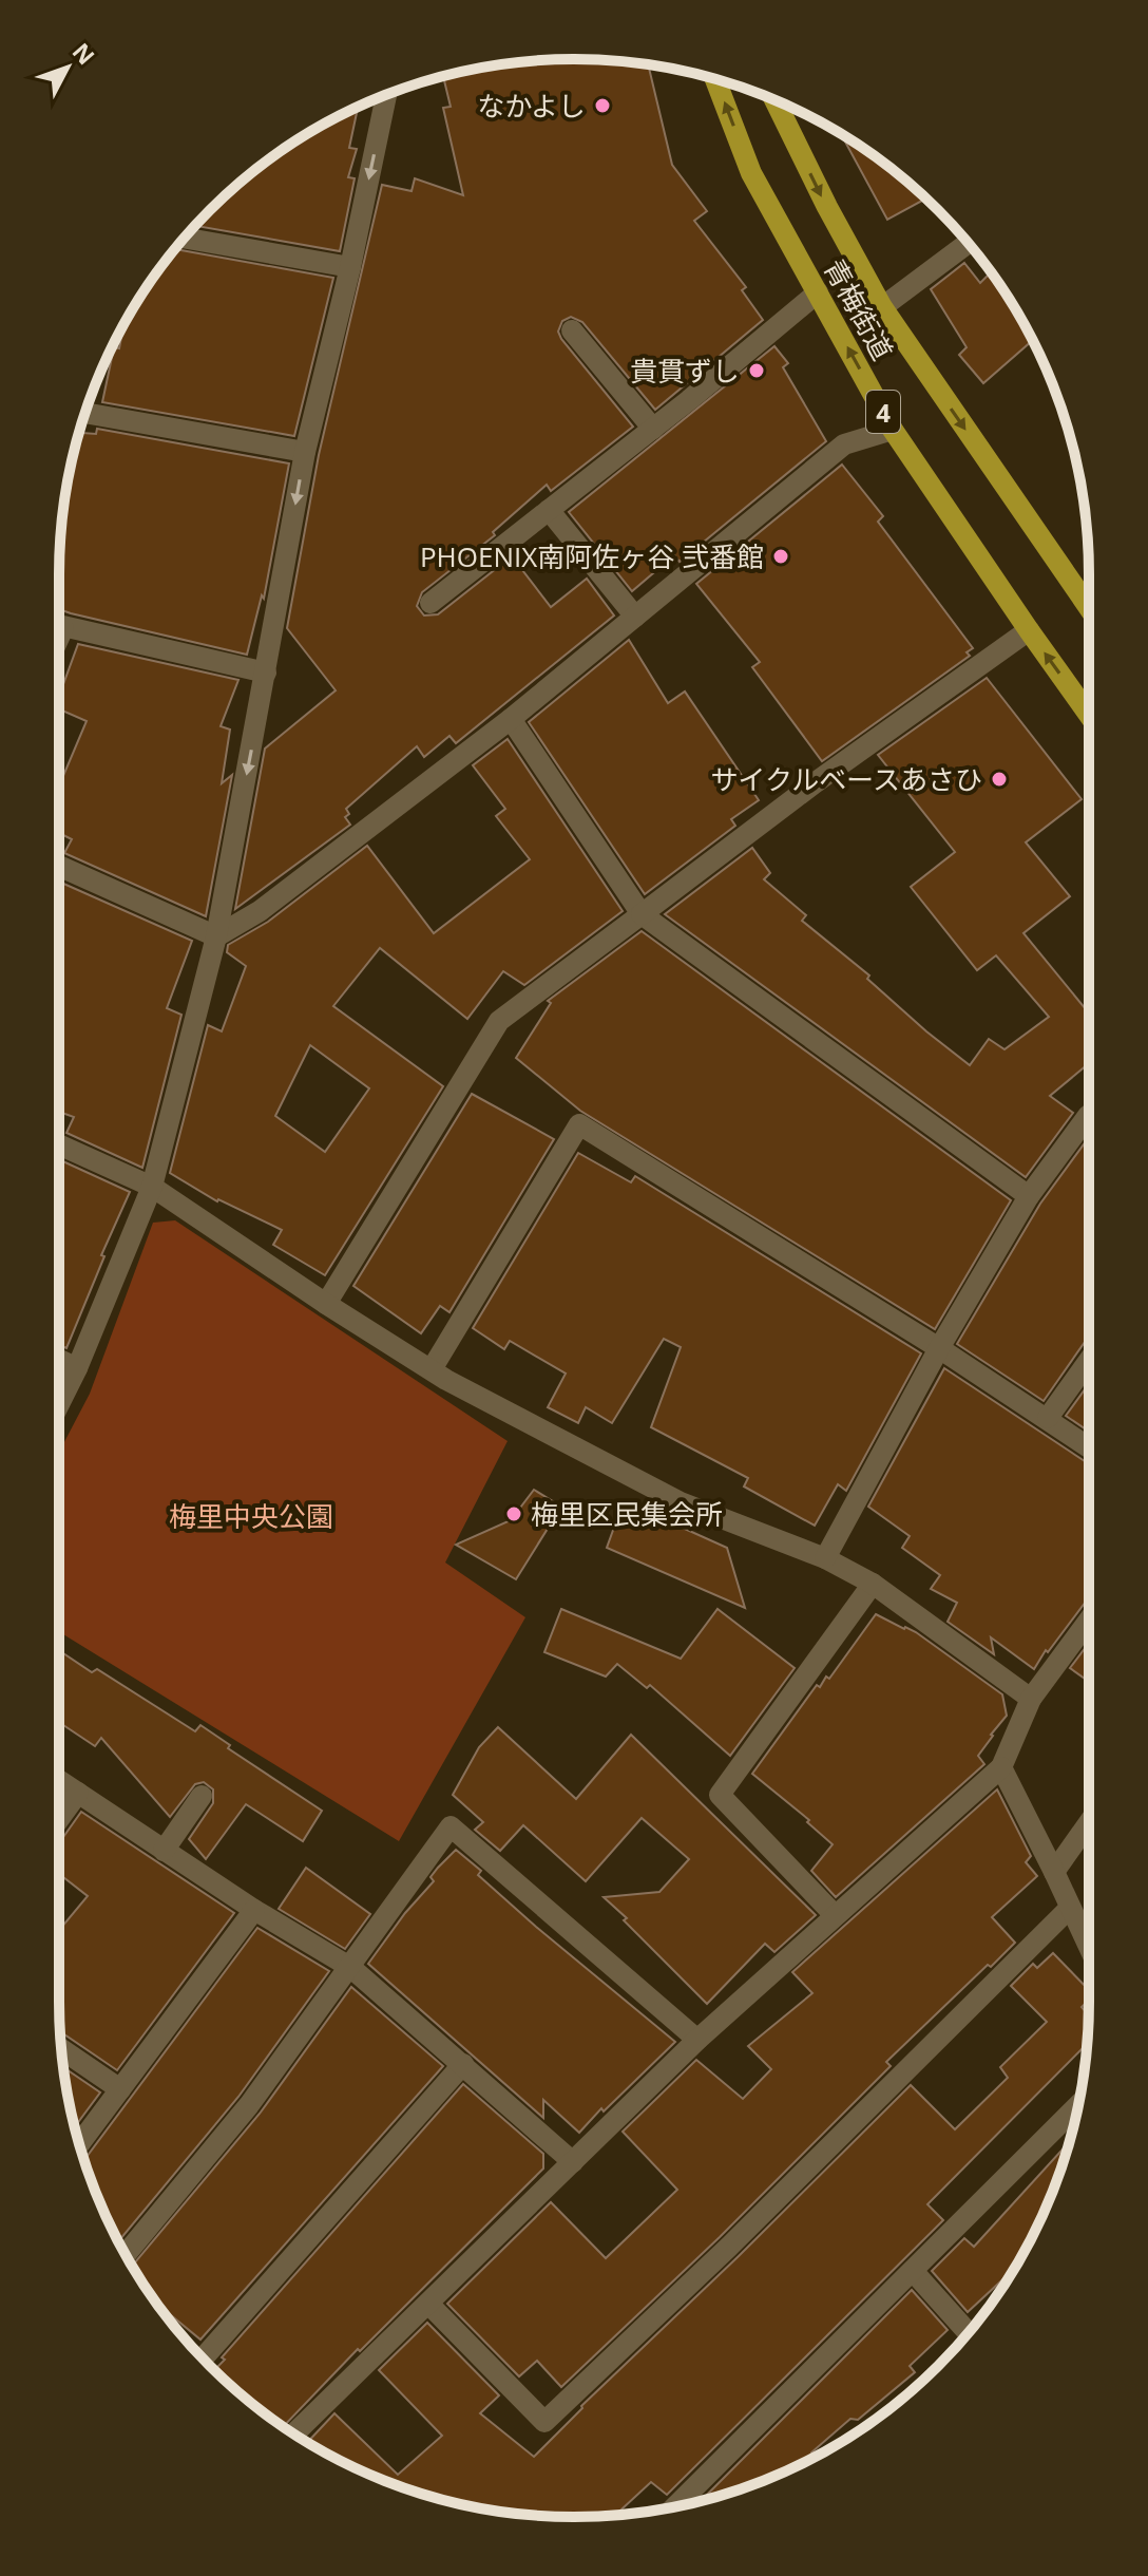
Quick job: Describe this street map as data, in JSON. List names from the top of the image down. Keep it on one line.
{"streets":{"main road":["青梅街道","4"]},"parks":["梅里中央公園"],"places":["なかよし","貴貫ずし","PHOENIX南阿佐ヶ谷 弐番館","サイクルベースあさひ","梅里区民集会所"],"north":"top right"}
